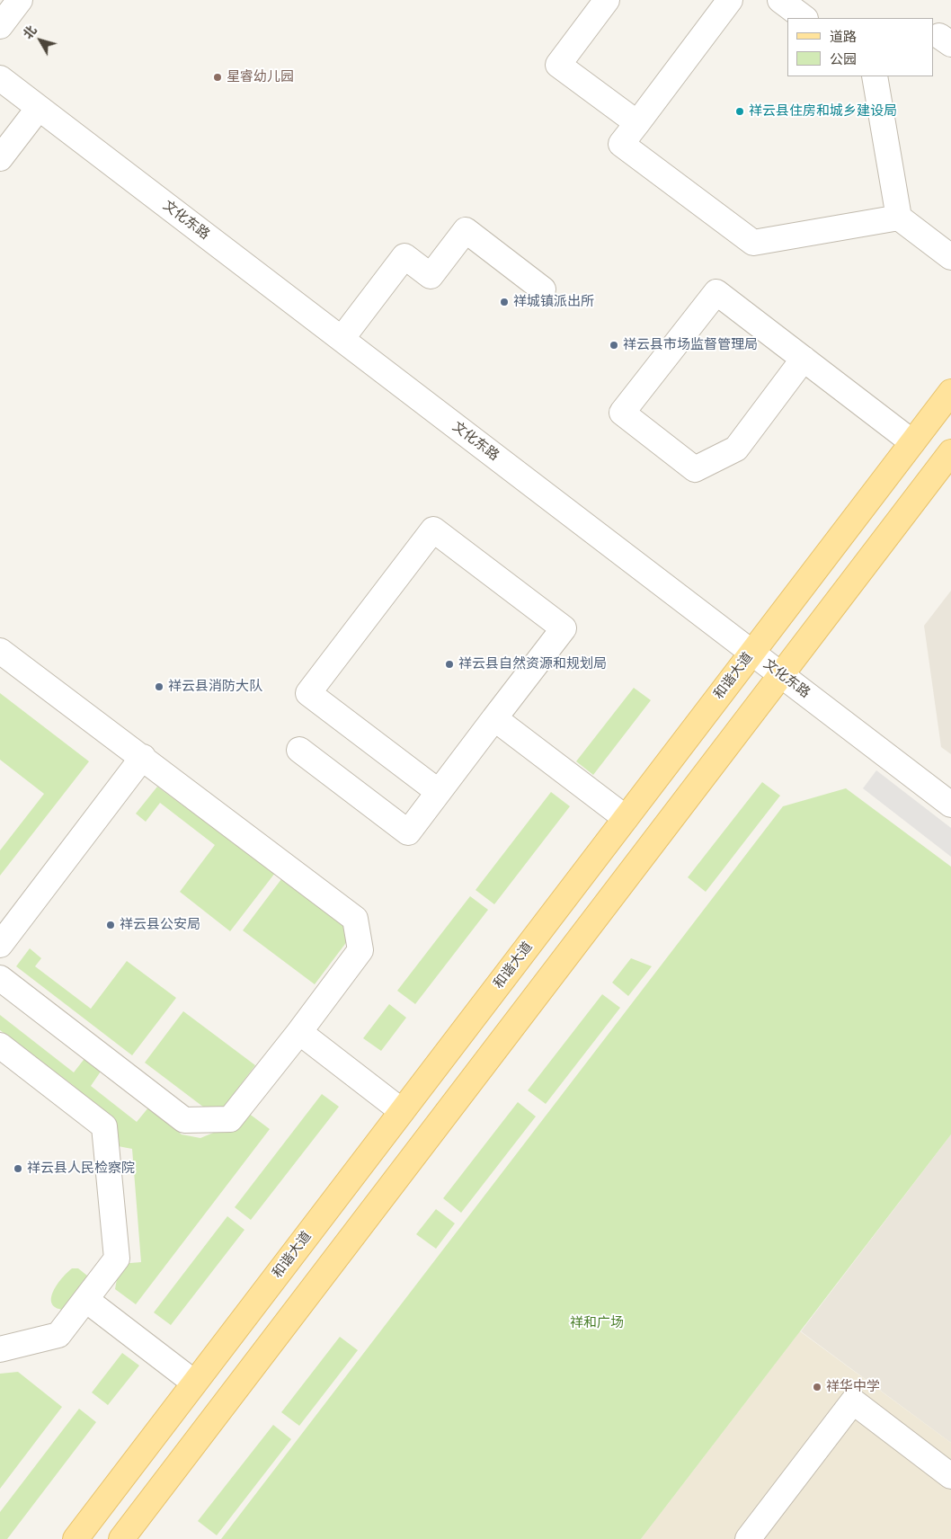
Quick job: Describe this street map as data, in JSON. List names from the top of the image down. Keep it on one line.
{"streets":{"main road":["和谐大道"],"street":["文化东路"]},"crossings":[["文化东路","和谐大道"]],"parks":["祥和广场"],"places":["星睿幼儿园","祥云县住房和城乡建设局","祥城镇派出所","祥云县市场监督管理局","祥云县自然资源和规划局","祥云县消防大队","祥云县公安局","祥云县人民检察院","祥华中学"],"legend":["道路","公园"],"north":"top left"}
